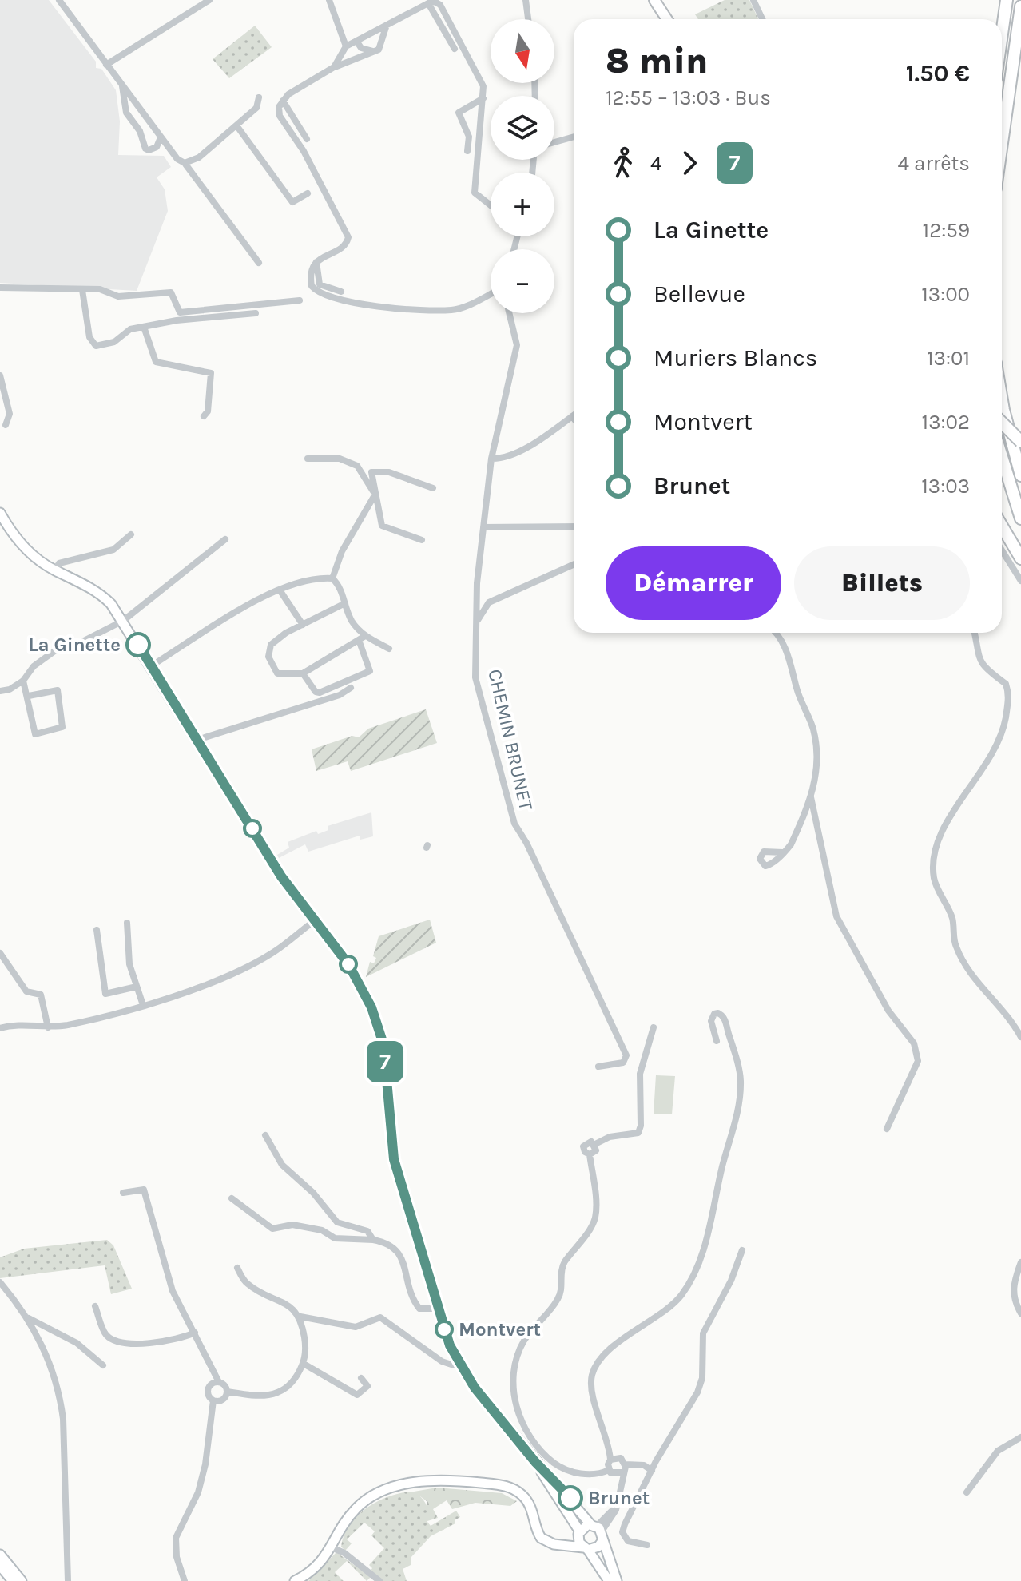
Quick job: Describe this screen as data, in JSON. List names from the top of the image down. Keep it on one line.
{"streets":{"street":["CHEMIN BRUNET"]},"places":["La Ginette","Montvert","Brunet"],"lines":["bus line 7"],"north":"bottom","page":{"on_map":"7","map_buttons":["+","−"],"heading":["8 min","12:55 – 13:03 · Bus","1.50 €"],"legs":["4","7","4 arrêts"],"list":[{"name":"La Ginette","value":"12:59"},{"name":"Bellevue","value":"13:00"},{"name":"Muriers Blancs","value":"13:01"},{"name":"Montvert","value":"13:02"},{"name":"Brunet","value":"13:03"}],"buttons":["Démarrer","Billets"]}}
